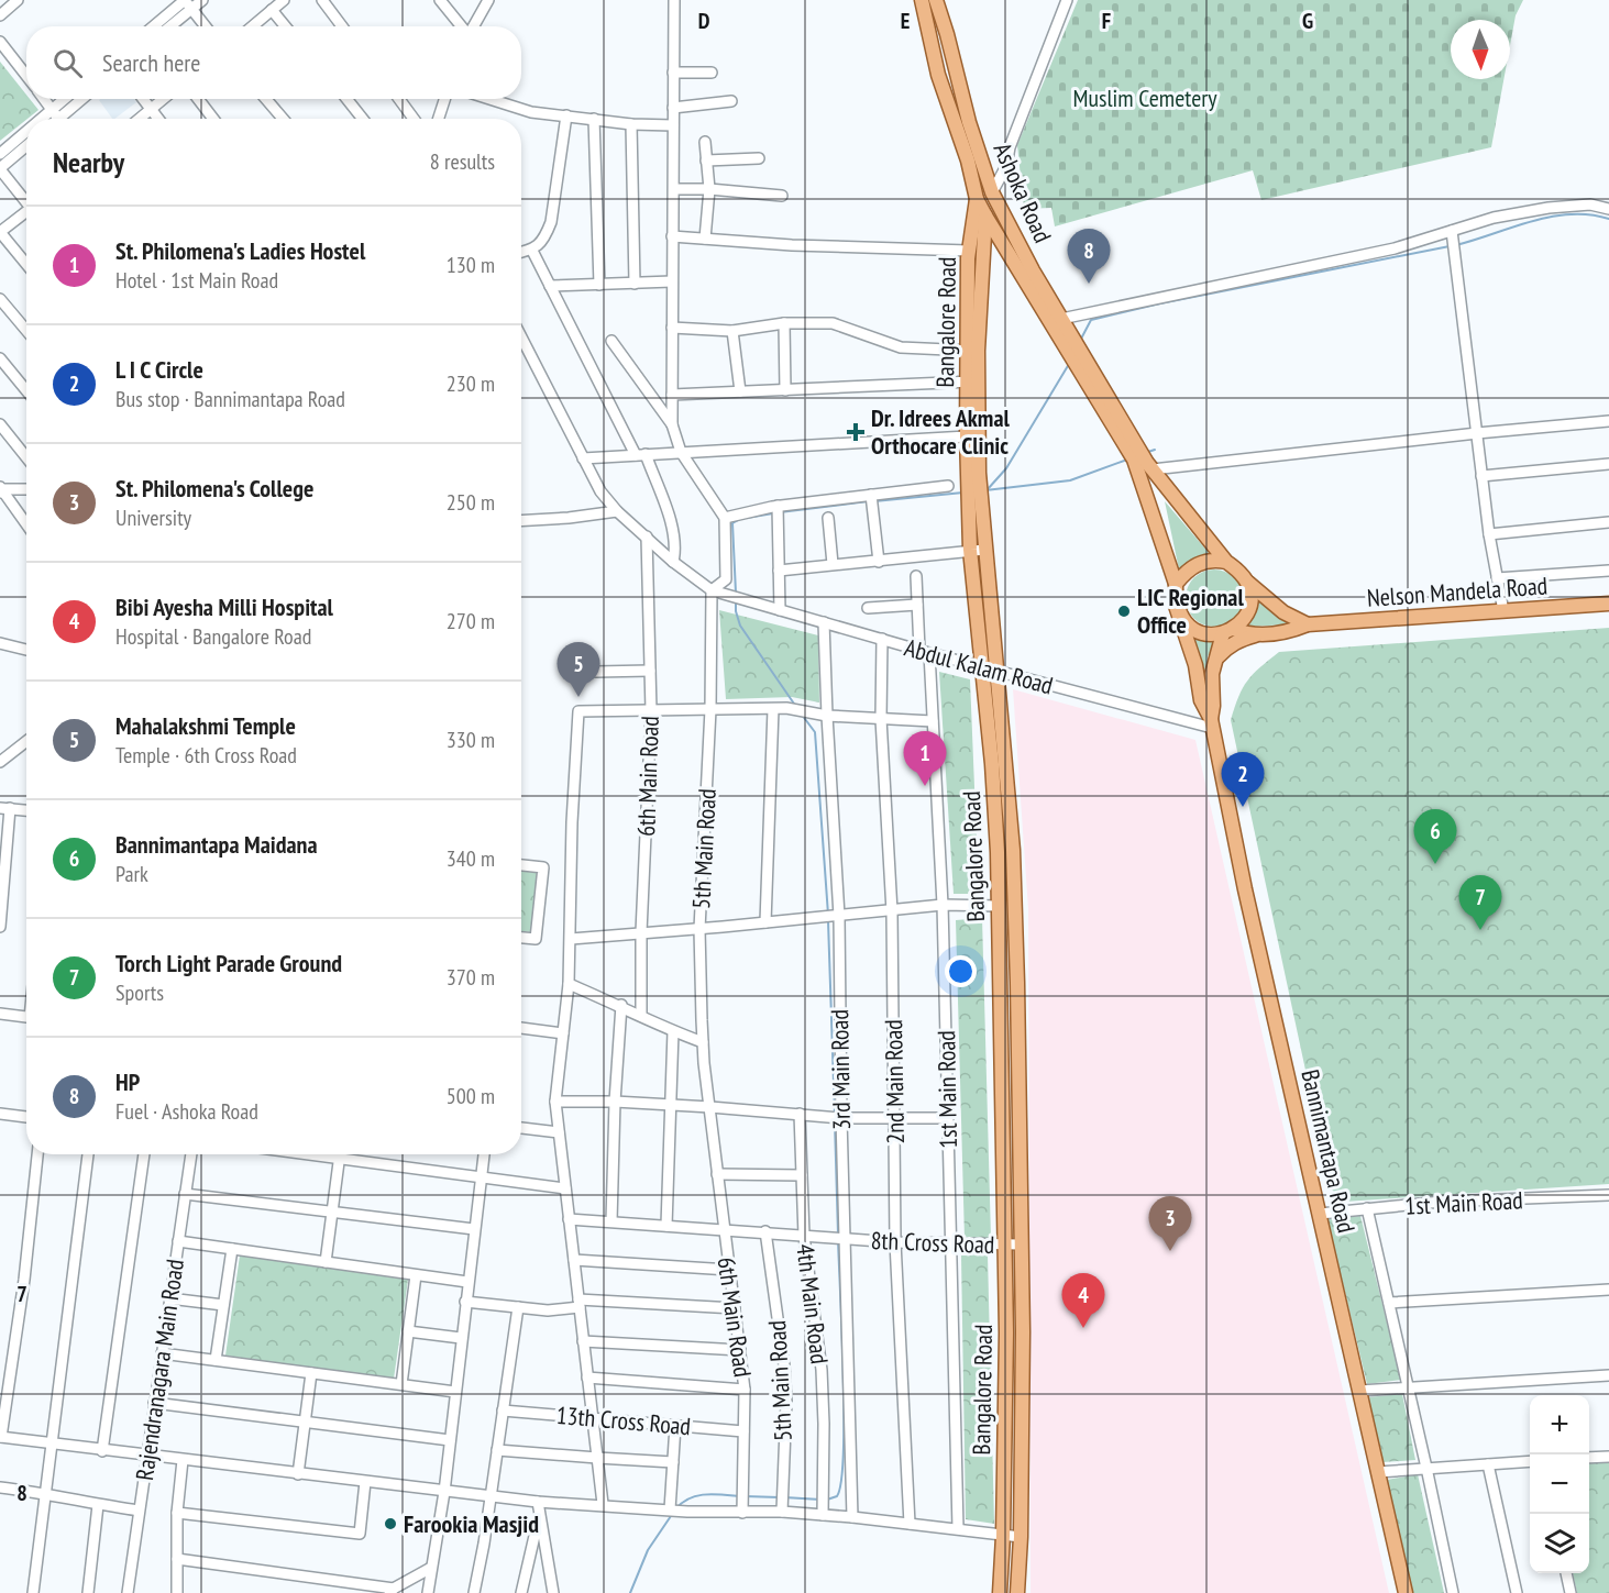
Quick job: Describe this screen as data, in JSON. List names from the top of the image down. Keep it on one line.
{"streets":{"main road":["Ashoka Road","Bangalore Road","Nelson Mandela Road","Bannimantapa Road"],"street":["Abdul Kalam Road","6th Main Road","5th Main Road","3rd Main Road","2nd Main Road","1st Main Road","8th Cross Road","4th Main Road","Rajendranagara Main Road","13th Cross Road"]},"crossings":[["Ashoka Road","Bangalore Road"],["Bangalore Road","Abdul Kalam Road"],["Bangalore Road","8th Cross Road"],["Abdul Kalam Road","5th Main Road"],["Abdul Kalam Road","3rd Main Road"],["Abdul Kalam Road","2nd Main Road"],["Abdul Kalam Road","1st Main Road"],["Abdul Kalam Road","Bannimantapa Road"],["6th Main Road","5th Main Road"],["6th Main Road","13th Cross Road"],["3rd Main Road","8th Cross Road"],["2nd Main Road","8th Cross Road"],["1st Main Road","Bannimantapa Road"],["1st Main Road","8th Cross Road"],["8th Cross Road","4th Main Road"]],"parks":["Muslim Cemetery"],"places":{"health":["Dr. Idrees Akmal Orthocare Clinic"],"other":["LIC Regional Office","Farookia Masjid"]},"north":"bottom","page":{"search":"Search here","heading":["Nearby","8 results"],"list":[{"mark":"1","name":"St. Philomena's Ladies Hostel","note":"Hotel · 1st Main Road","value":"130 m"},{"mark":"2","name":"L I C Circle","note":"Bus stop · Bannimantapa Road","value":"230 m"},{"mark":"3","name":"St. Philomena's College","note":"University","value":"250 m"},{"mark":"4","name":"Bibi Ayesha Milli Hospital","note":"Hospital · Bangalore Road","value":"270 m"},{"mark":"5","name":"Mahalakshmi Temple","note":"Temple · 6th Cross Road","value":"330 m"},{"mark":"6","name":"Bannimantapa Maidana","note":"Park","value":"340 m"},{"mark":"7","name":"Torch Light Parade Ground","note":"Sports","value":"370 m"},{"mark":"8","name":"HP","note":"Fuel · Ashoka Road","value":"500 m"}],"pins":["8","5","1","2","6","7","3","4"],"map_buttons":["+","−"]},"grid":{"columns":["D","E","F","G"],"rows":["7","8"]}}
